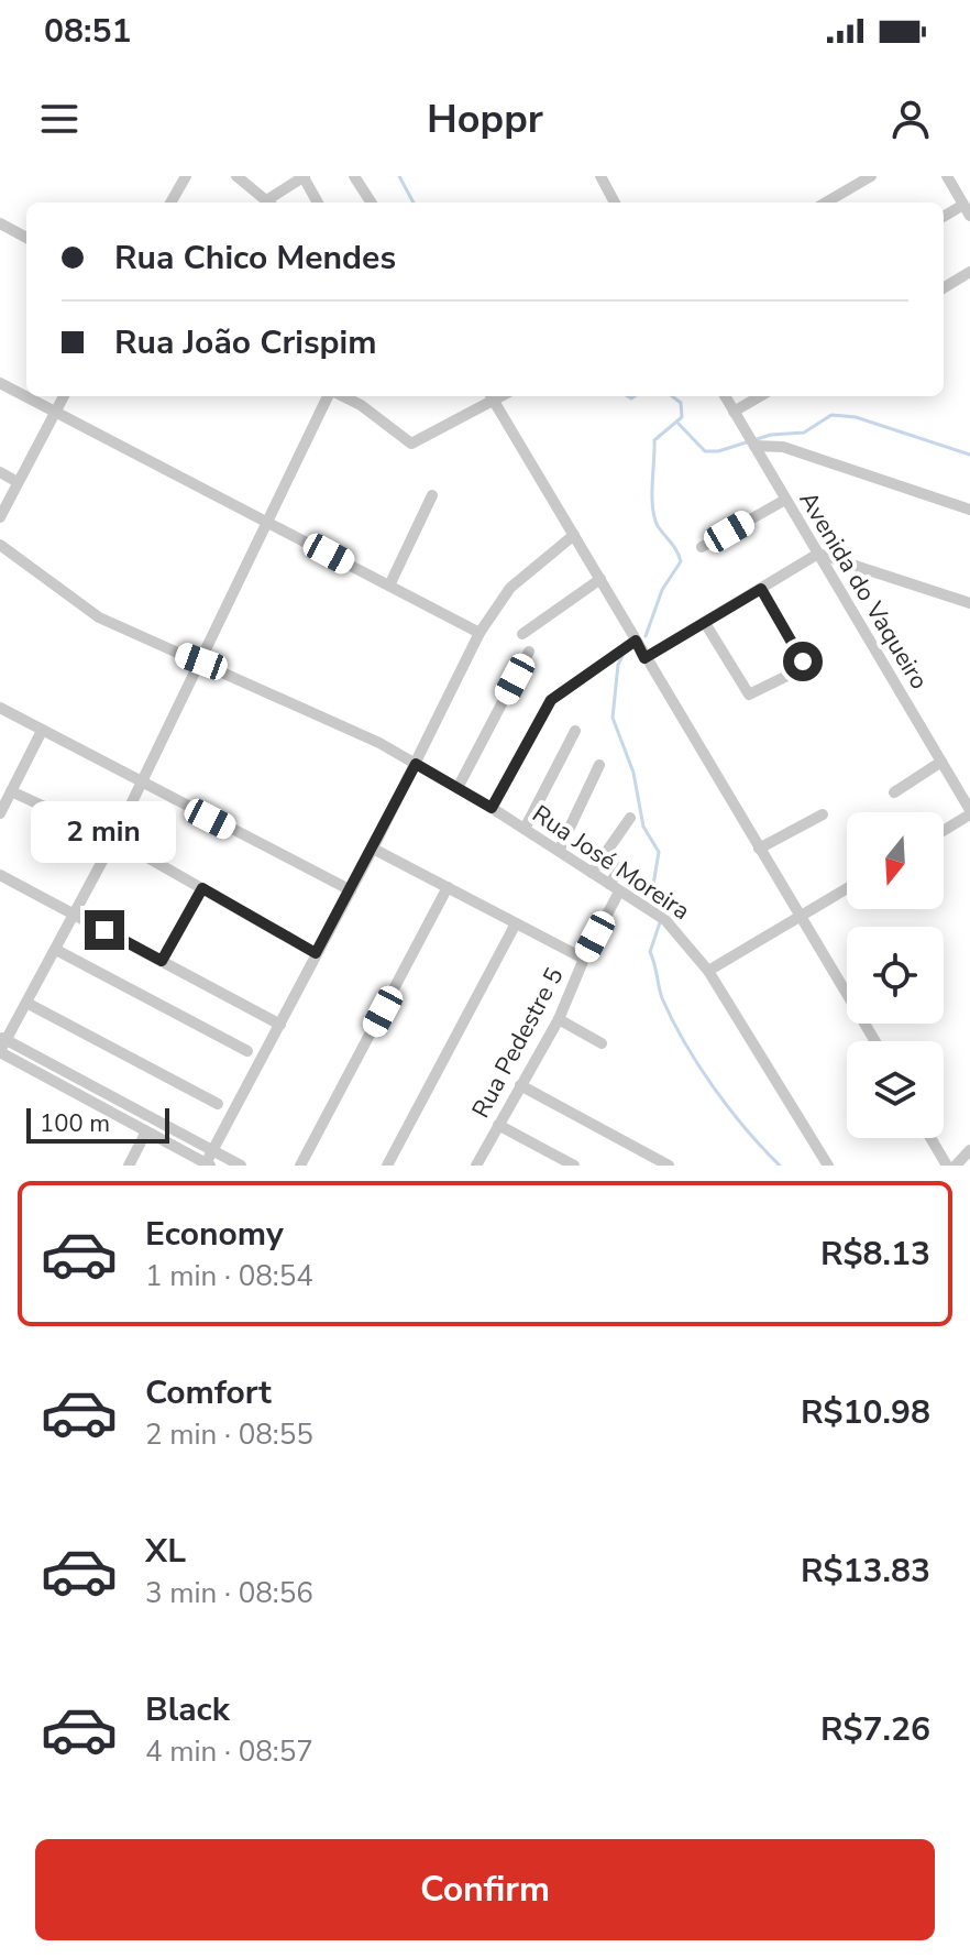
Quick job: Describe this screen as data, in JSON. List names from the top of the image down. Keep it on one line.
{"streets":{"street":["Avenida do Vaqueiro","Rua José Moreira","Rua Pedestre 5"]},"crossings":[["Rua José Moreira","Rua Pedestre 5"]],"scale_bar":"100 m","north":"bottom","page":{"status":"08:51","header":"Hoppr","banner":["Rua Chico Mendes","Rua João Crispim"],"bubble":"2 min","scale":"100 m","list":[{"name":"Economy","note":"1 min · 08:54","value":"R$8.13"},{"name":"Comfort","note":"2 min · 08:55","value":"R$10.98"},{"name":"XL","note":"3 min · 08:56","value":"R$13.83"},{"name":"Black","note":"4 min · 08:57","value":"R$7.26"}],"buttons":"Confirm"}}
